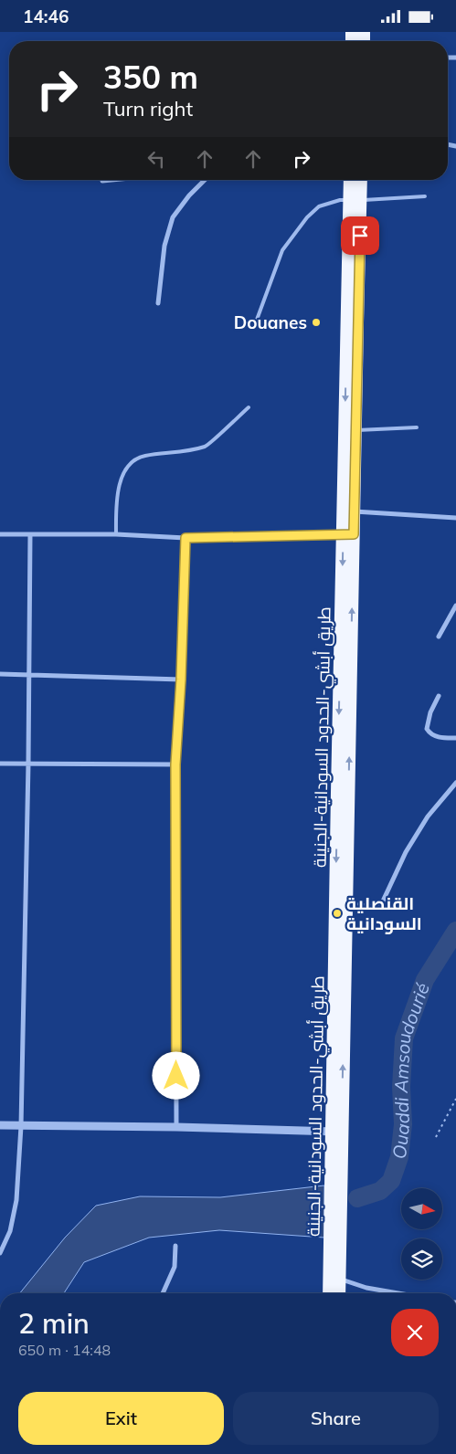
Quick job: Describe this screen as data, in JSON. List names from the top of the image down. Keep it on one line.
{"streets":{"highway":["طريق أبشي-الحدود السودانية-الجنينة"]},"water":["Ouaddi Amsoudourié"],"places":["Douanes","القنصلية السودانية"],"north":"right","page":{"status":"14:46","turn":["350 m","Turn right"],"heading":["2 min","650 m · 14:48"],"buttons":["Exit","Share"]}}
